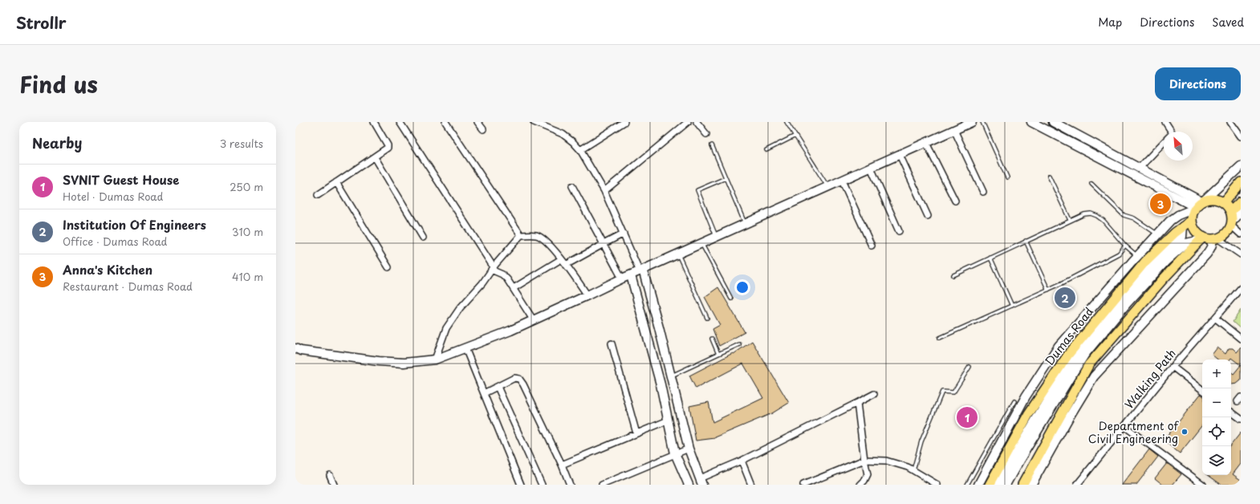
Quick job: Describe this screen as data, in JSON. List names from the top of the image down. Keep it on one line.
{"streets":{"main road":["Dumas Road"],"street":["Walking Path"]},"places":["Department of Civil Engineering"],"north":"top left","page":{"header":"Strollr","nav":["Map","Directions","Saved"],"title":"Find us","buttons":"Directions","heading":["Nearby","3 results"],"list":[{"mark":"1","name":"SVNIT Guest House","note":"Hotel · Dumas Road","value":"250 m"},{"mark":"2","name":"Institution Of Engineers","note":"Office · Dumas Road","value":"310 m"},{"mark":"3","name":"Anna's Kitchen","note":"Restaurant · Dumas Road","value":"410 m"}],"pins":["3","2","1"],"map_buttons":["+","−"]}}
